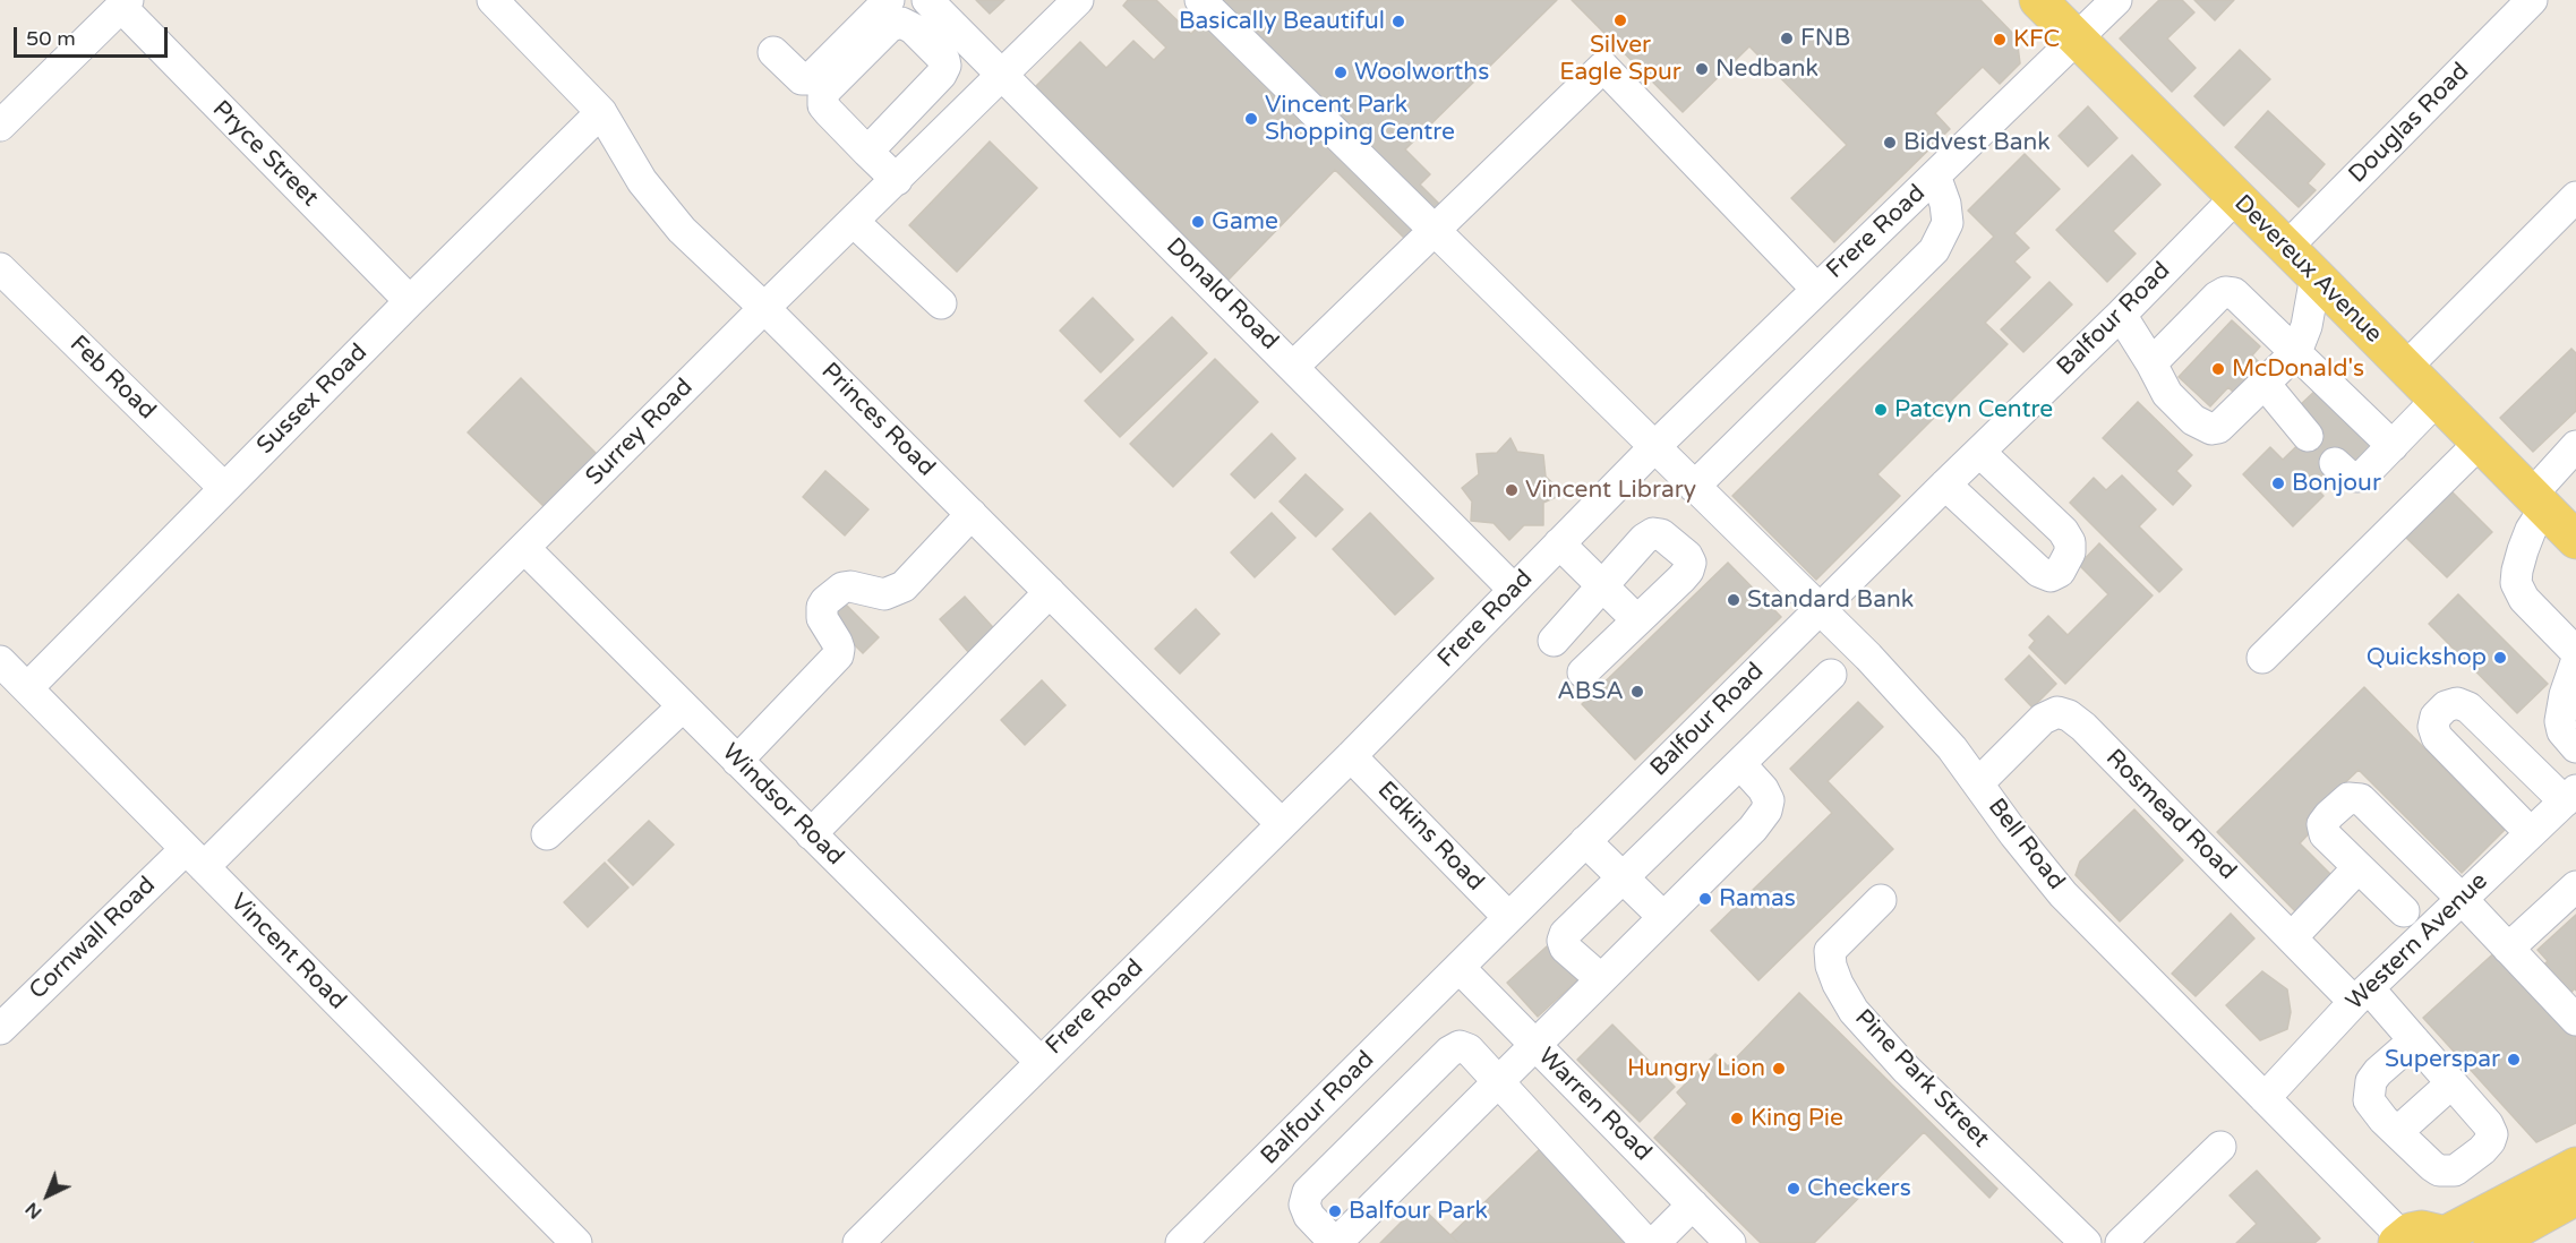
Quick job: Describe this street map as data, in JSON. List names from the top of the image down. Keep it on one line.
{"streets":{"main road":["Devereux Avenue"],"street":["Douglas Road","Pryce Street","Frere Road","Donald Road","Balfour Road","Feb Road","Sussex Road","Princes Road","Surrey Road","Windsor Road","Rosmead Road","Edkins Road","Bell Road","Cornwall Road","Western Avenue","Vincent Road","Pine Park Street","Warren Road"]},"crossings":[["Douglas Road","Devereux Avenue"],["Pryce Street","Sussex Road"],["Frere Road","Devereux Avenue"],["Frere Road","Donald Road"],["Frere Road","Princes Road"],["Frere Road","Windsor Road"],["Frere Road","Edkins Road"],["Frere Road","Bell Road"],["Devereux Avenue","Balfour Road"],["Donald Road","Surrey Road"],["Balfour Road","Edkins Road"],["Balfour Road","Bell Road"],["Balfour Road","Warren Road"],["Feb Road","Sussex Road"],["Sussex Road","Princes Road"],["Sussex Road","Vincent Road"],["Princes Road","Surrey Road"],["Surrey Road","Windsor Road"],["Surrey Road","Cornwall Road"],["Surrey Road","Vincent Road"],["Rosmead Road","Bell Road"],["Rosmead Road","Western Avenue"],["Bell Road","Western Avenue"],["Cornwall Road","Vincent Road"]],"places":["Silver Eagle Spur","Basically Beautiful","FNB","KFC","Nedbank","Woolworths","Vincent Park Shopping Centre","Bidvest Bank","Game","McDonald's","Patcyn Centre","Bonjour","Vincent Library","Standard Bank","Quickshop","ABSA","Ramas","Superspar","Hungry Lion","King Pie","Checkers","Balfour Park"],"scale_bar":"50 m","north":"bottom left"}
